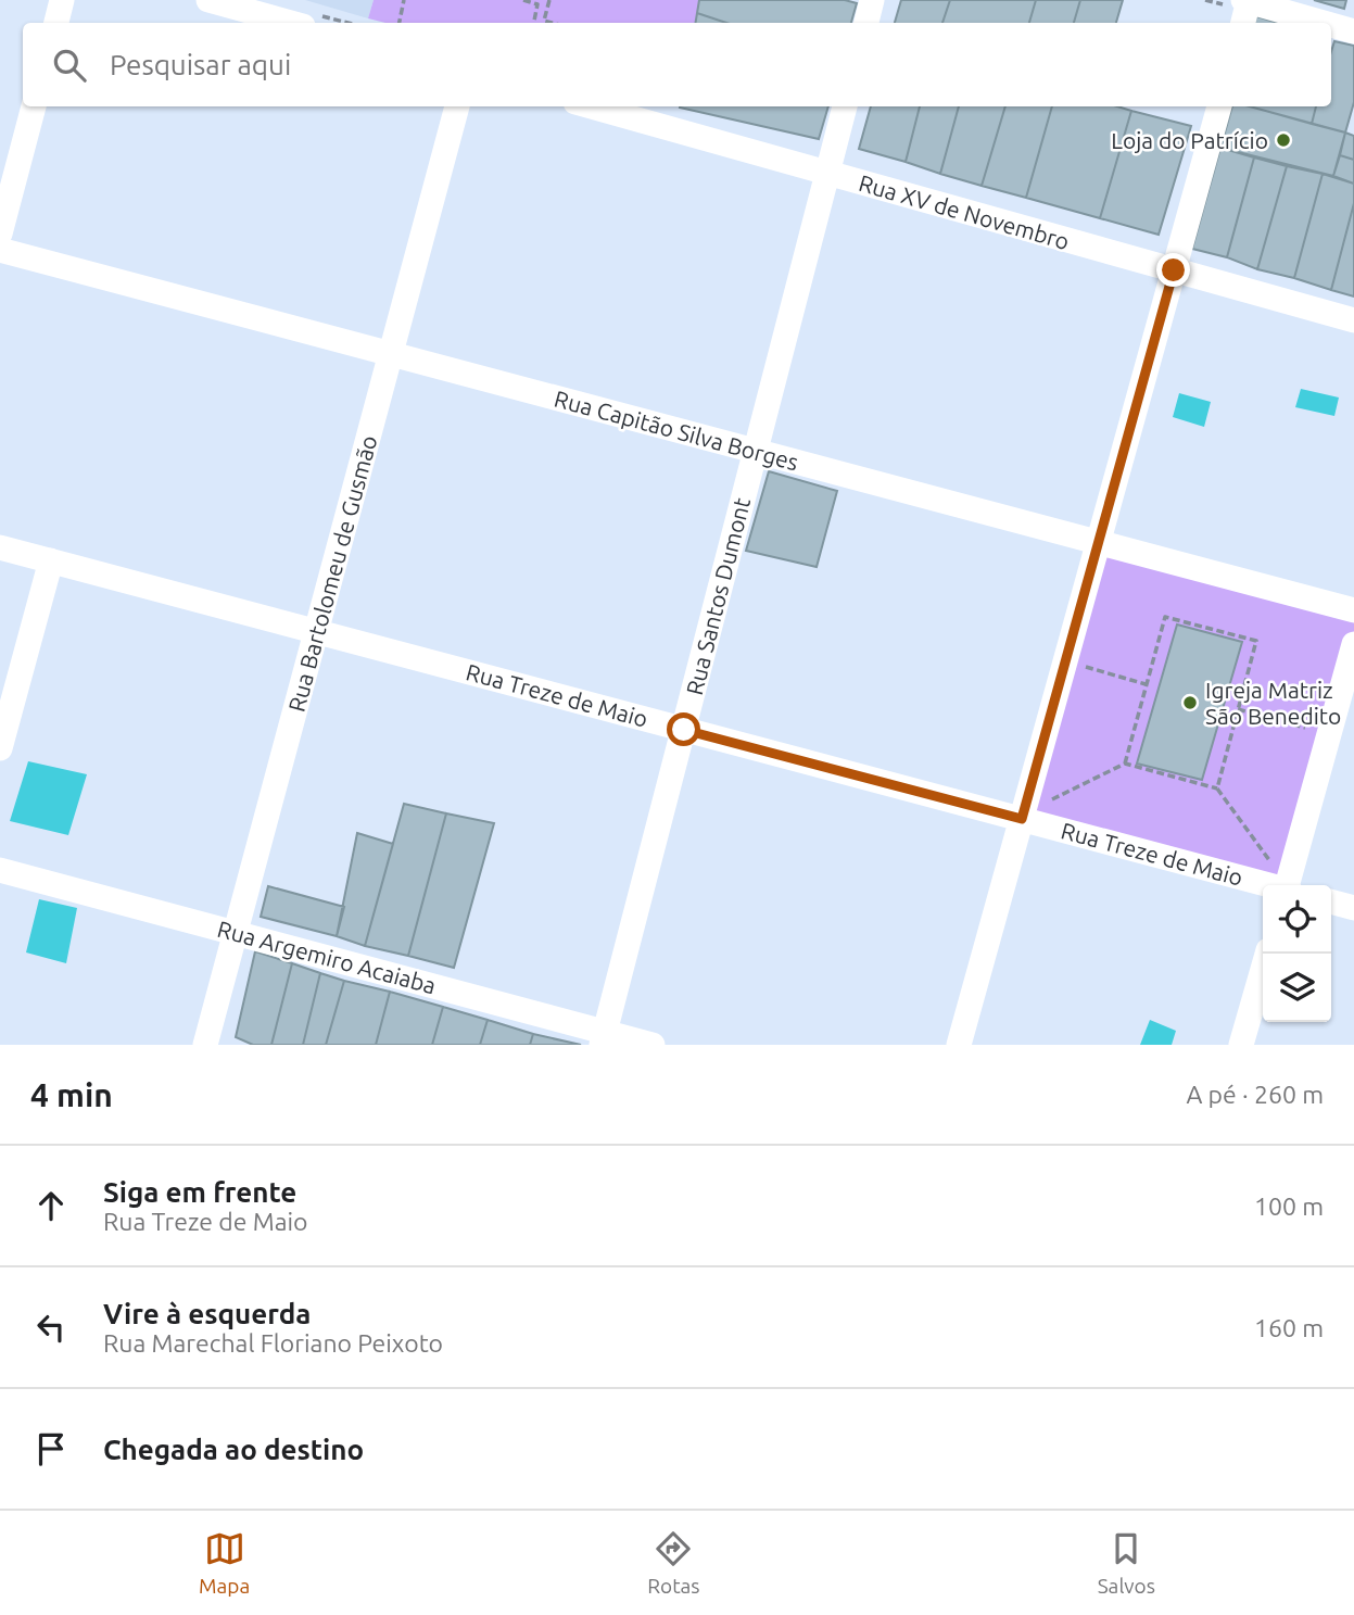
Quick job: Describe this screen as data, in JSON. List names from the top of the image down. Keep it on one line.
{"streets":{"street":["Rua XV de Novembro","Rua Capitão Silva Borges","Rua Bartolomeu de Gusmão","Rua Santos Dumont","Rua Treze de Maio","Rua Argemiro Acaiaba"]},"crossings":[["Rua XV de Novembro","Rua Santos Dumont"],["Rua Capitão Silva Borges","Rua Bartolomeu de Gusmão"],["Rua Capitão Silva Borges","Rua Santos Dumont"],["Rua Bartolomeu de Gusmão","Rua Treze de Maio"],["Rua Bartolomeu de Gusmão","Rua Argemiro Acaiaba"],["Rua Santos Dumont","Rua Treze de Maio"],["Rua Santos Dumont","Rua Argemiro Acaiaba"]],"places":["Loja do Patrício","Igreja Matriz São Benedito"],"page":{"search":"Pesquisar aqui","heading":["4 min","A pé · 260 m"],"list":[["Siga em frente","Rua Treze de Maio","100 m"],["Vire à esquerda","Rua Marechal Floriano Peixoto","160 m"],"Chegada ao destino"],"nav":["Mapa","Rotas","Salvos"]}}
